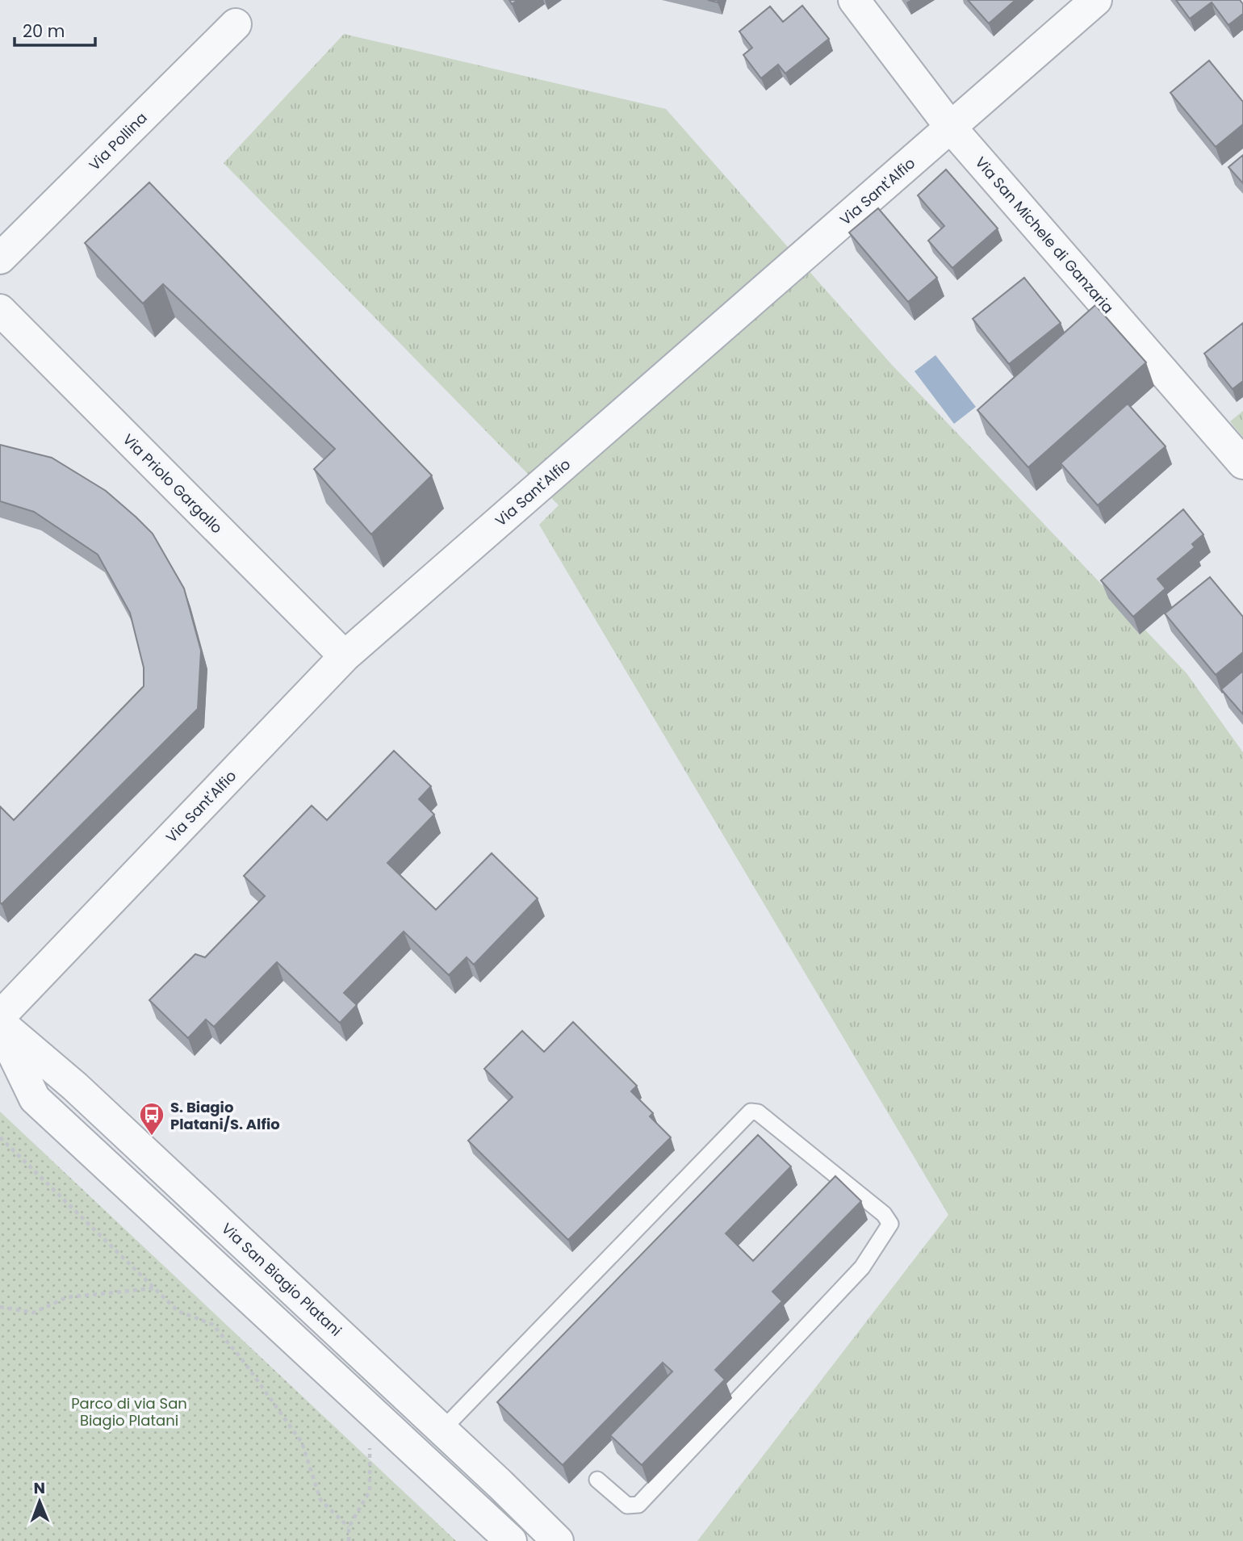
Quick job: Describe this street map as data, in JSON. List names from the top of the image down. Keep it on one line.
{"streets":{"street":["Via Pollina","Via Sant'Alfio","Via San Michele di Ganzaria","Via Priolo Gargallo","Via San Biagio Platani"]},"crossings":[["Via Sant'Alfio","Via San Michele di Ganzaria"],["Via Sant'Alfio","Via Priolo Gargallo"]],"parks":["Parco di via San Biagio Platani"],"places":{"bus stop":["S. Biagio Platani/S. Alfio"]},"scale_bar":"20 m","north":"top"}
